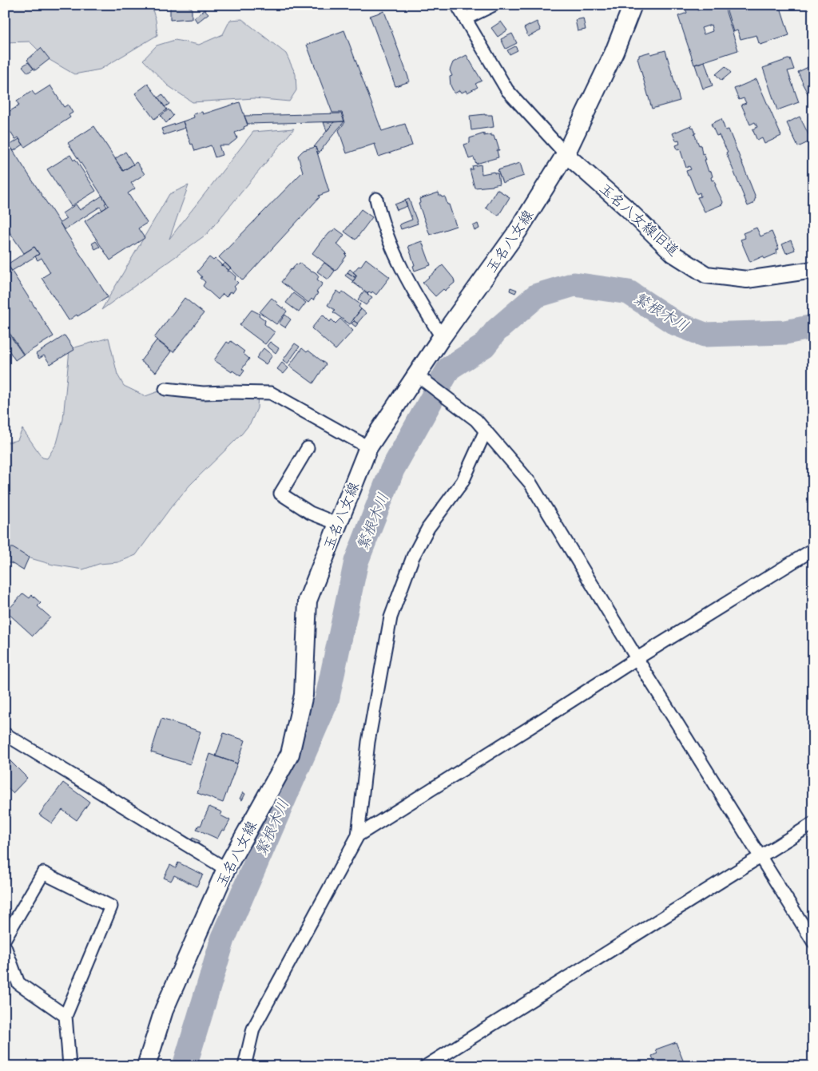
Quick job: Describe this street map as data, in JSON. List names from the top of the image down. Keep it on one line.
{"streets":{"main road":["玉名八女線"],"street":["玉名八女線旧道"]},"crossings":[["玉名八女線旧道","玉名八女線"]],"water":["繁根木川"]}
